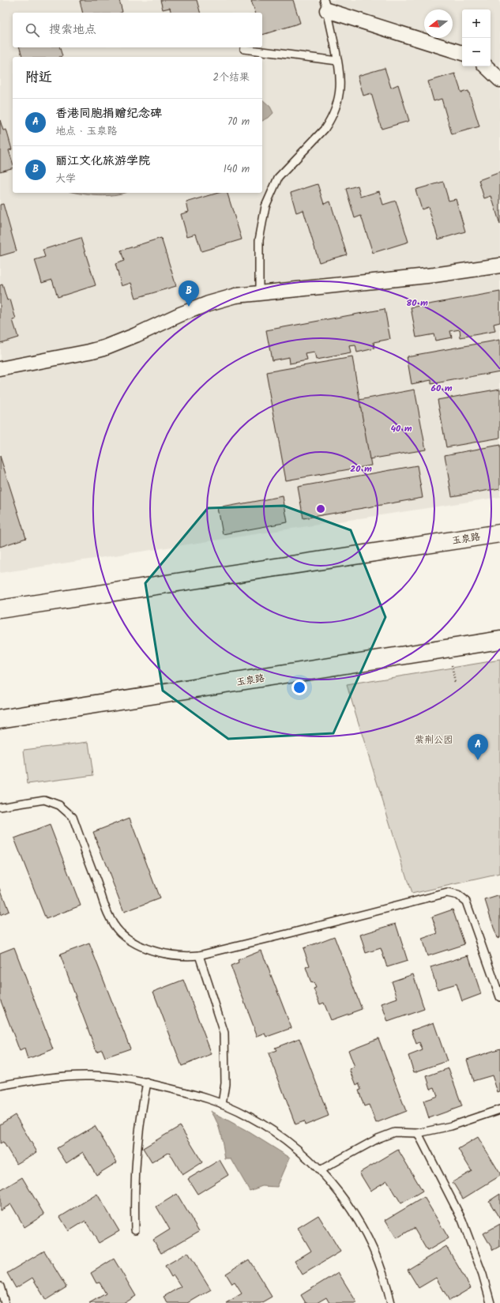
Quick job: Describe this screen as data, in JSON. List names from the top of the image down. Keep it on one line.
{"streets":{"highway":["玉泉路"]},"parks":["紫荆公园"],"north":"left","page":{"map_buttons":["+","−"],"search":"搜索地点","heading":["附近","2个结果"],"list":[{"mark":"A","name":"香港同胞捐赠纪念碑","note":"地点 · 玉泉路","value":"70 m"},{"mark":"B","name":"丽江文化旅游学院","note":"大学","value":"140 m"}],"pins":["B","A"]},"rings":["80 m","60 m","40 m","20 m"]}
